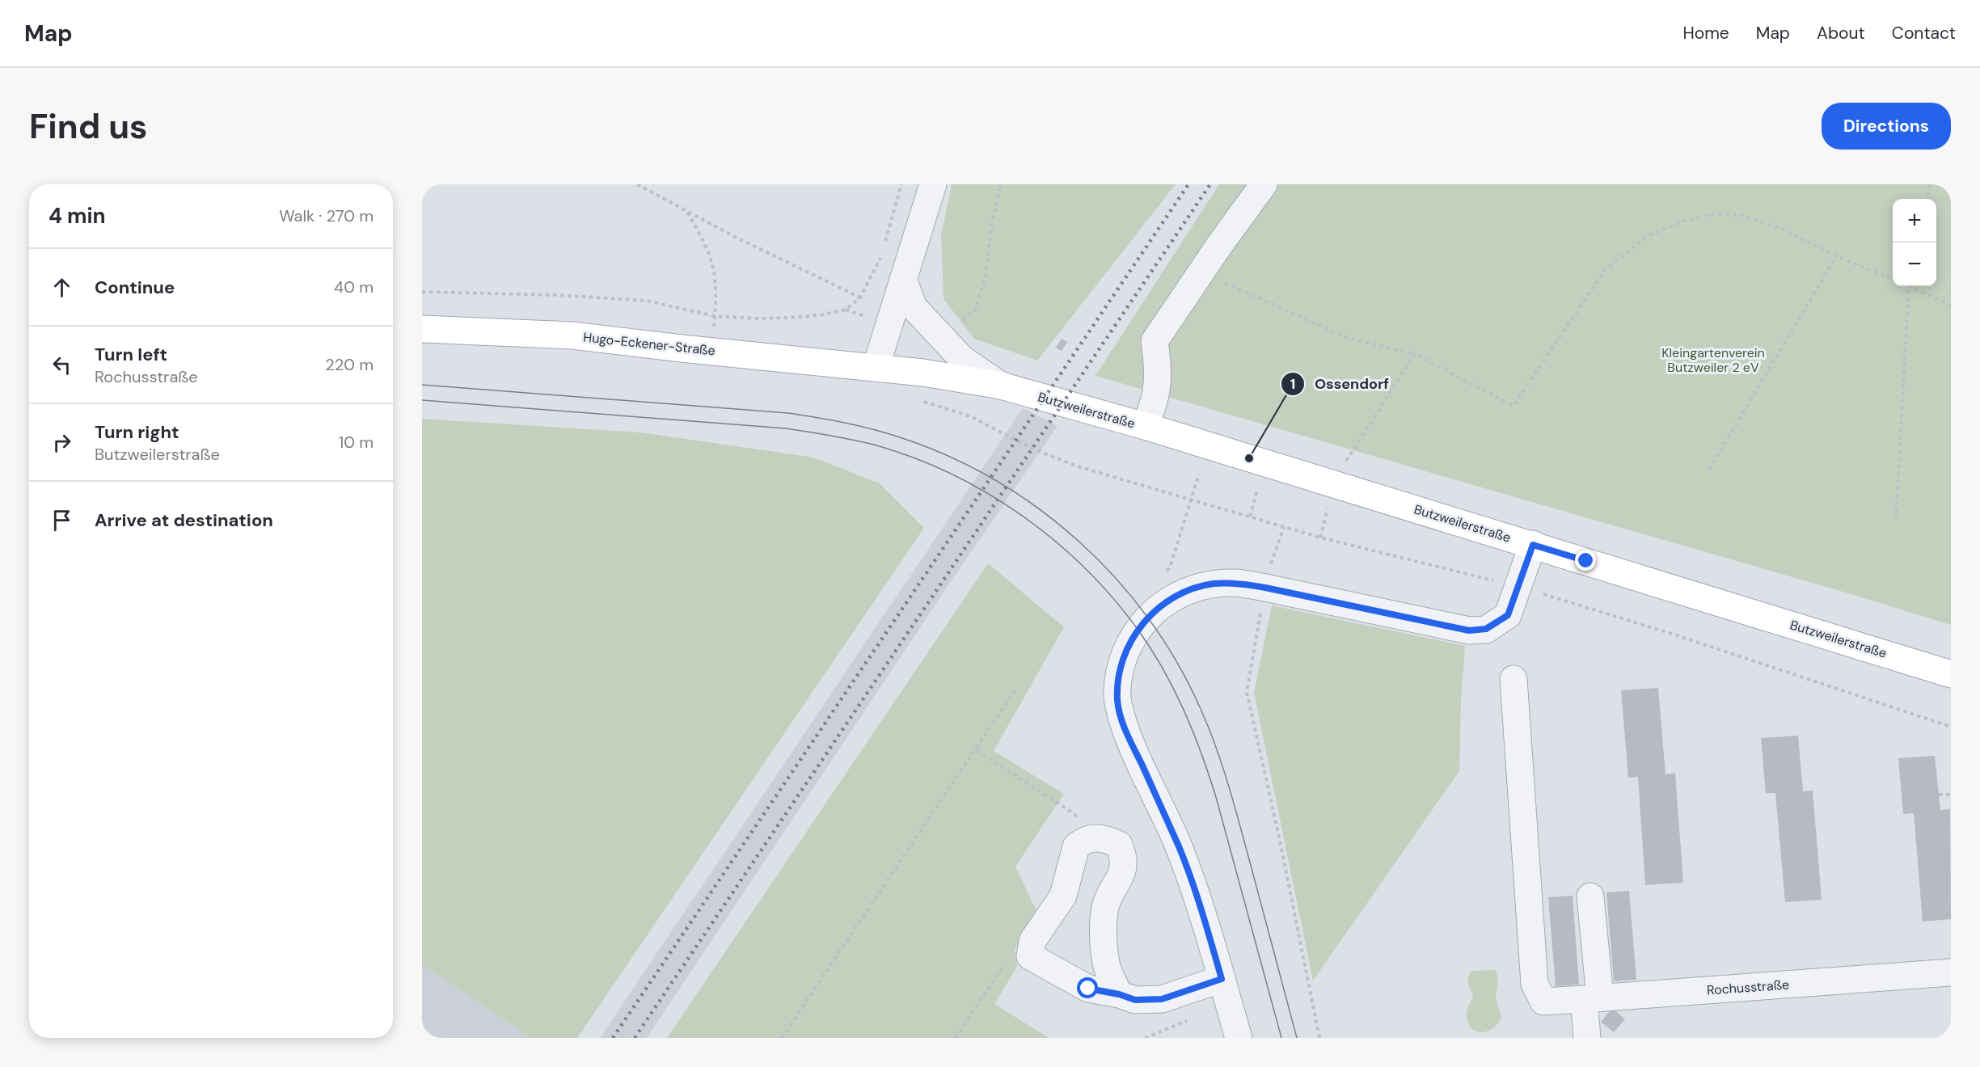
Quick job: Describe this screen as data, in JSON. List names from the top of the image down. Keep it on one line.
{"streets":{"main road":["Hugo-Eckener-Straße","Butzweilerstraße"],"street":["Rochusstraße"]},"crossings":[["Hugo-Eckener-Straße","Butzweilerstraße"]],"parks":["Kleingartenverein Butzweiler 2 eV"],"places":["Ossendorf"],"page":{"header":"Map","nav":["Home","Map","About","Contact"],"buttons":"Directions","title":"Find us","heading":["4 min","Walk · 270 m"],"map_buttons":["+","−"],"list":[["Continue","40 m"],["Turn left","Rochusstraße","220 m"],["Turn right","Butzweilerstraße","10 m"],"Arrive at destination"]}}
